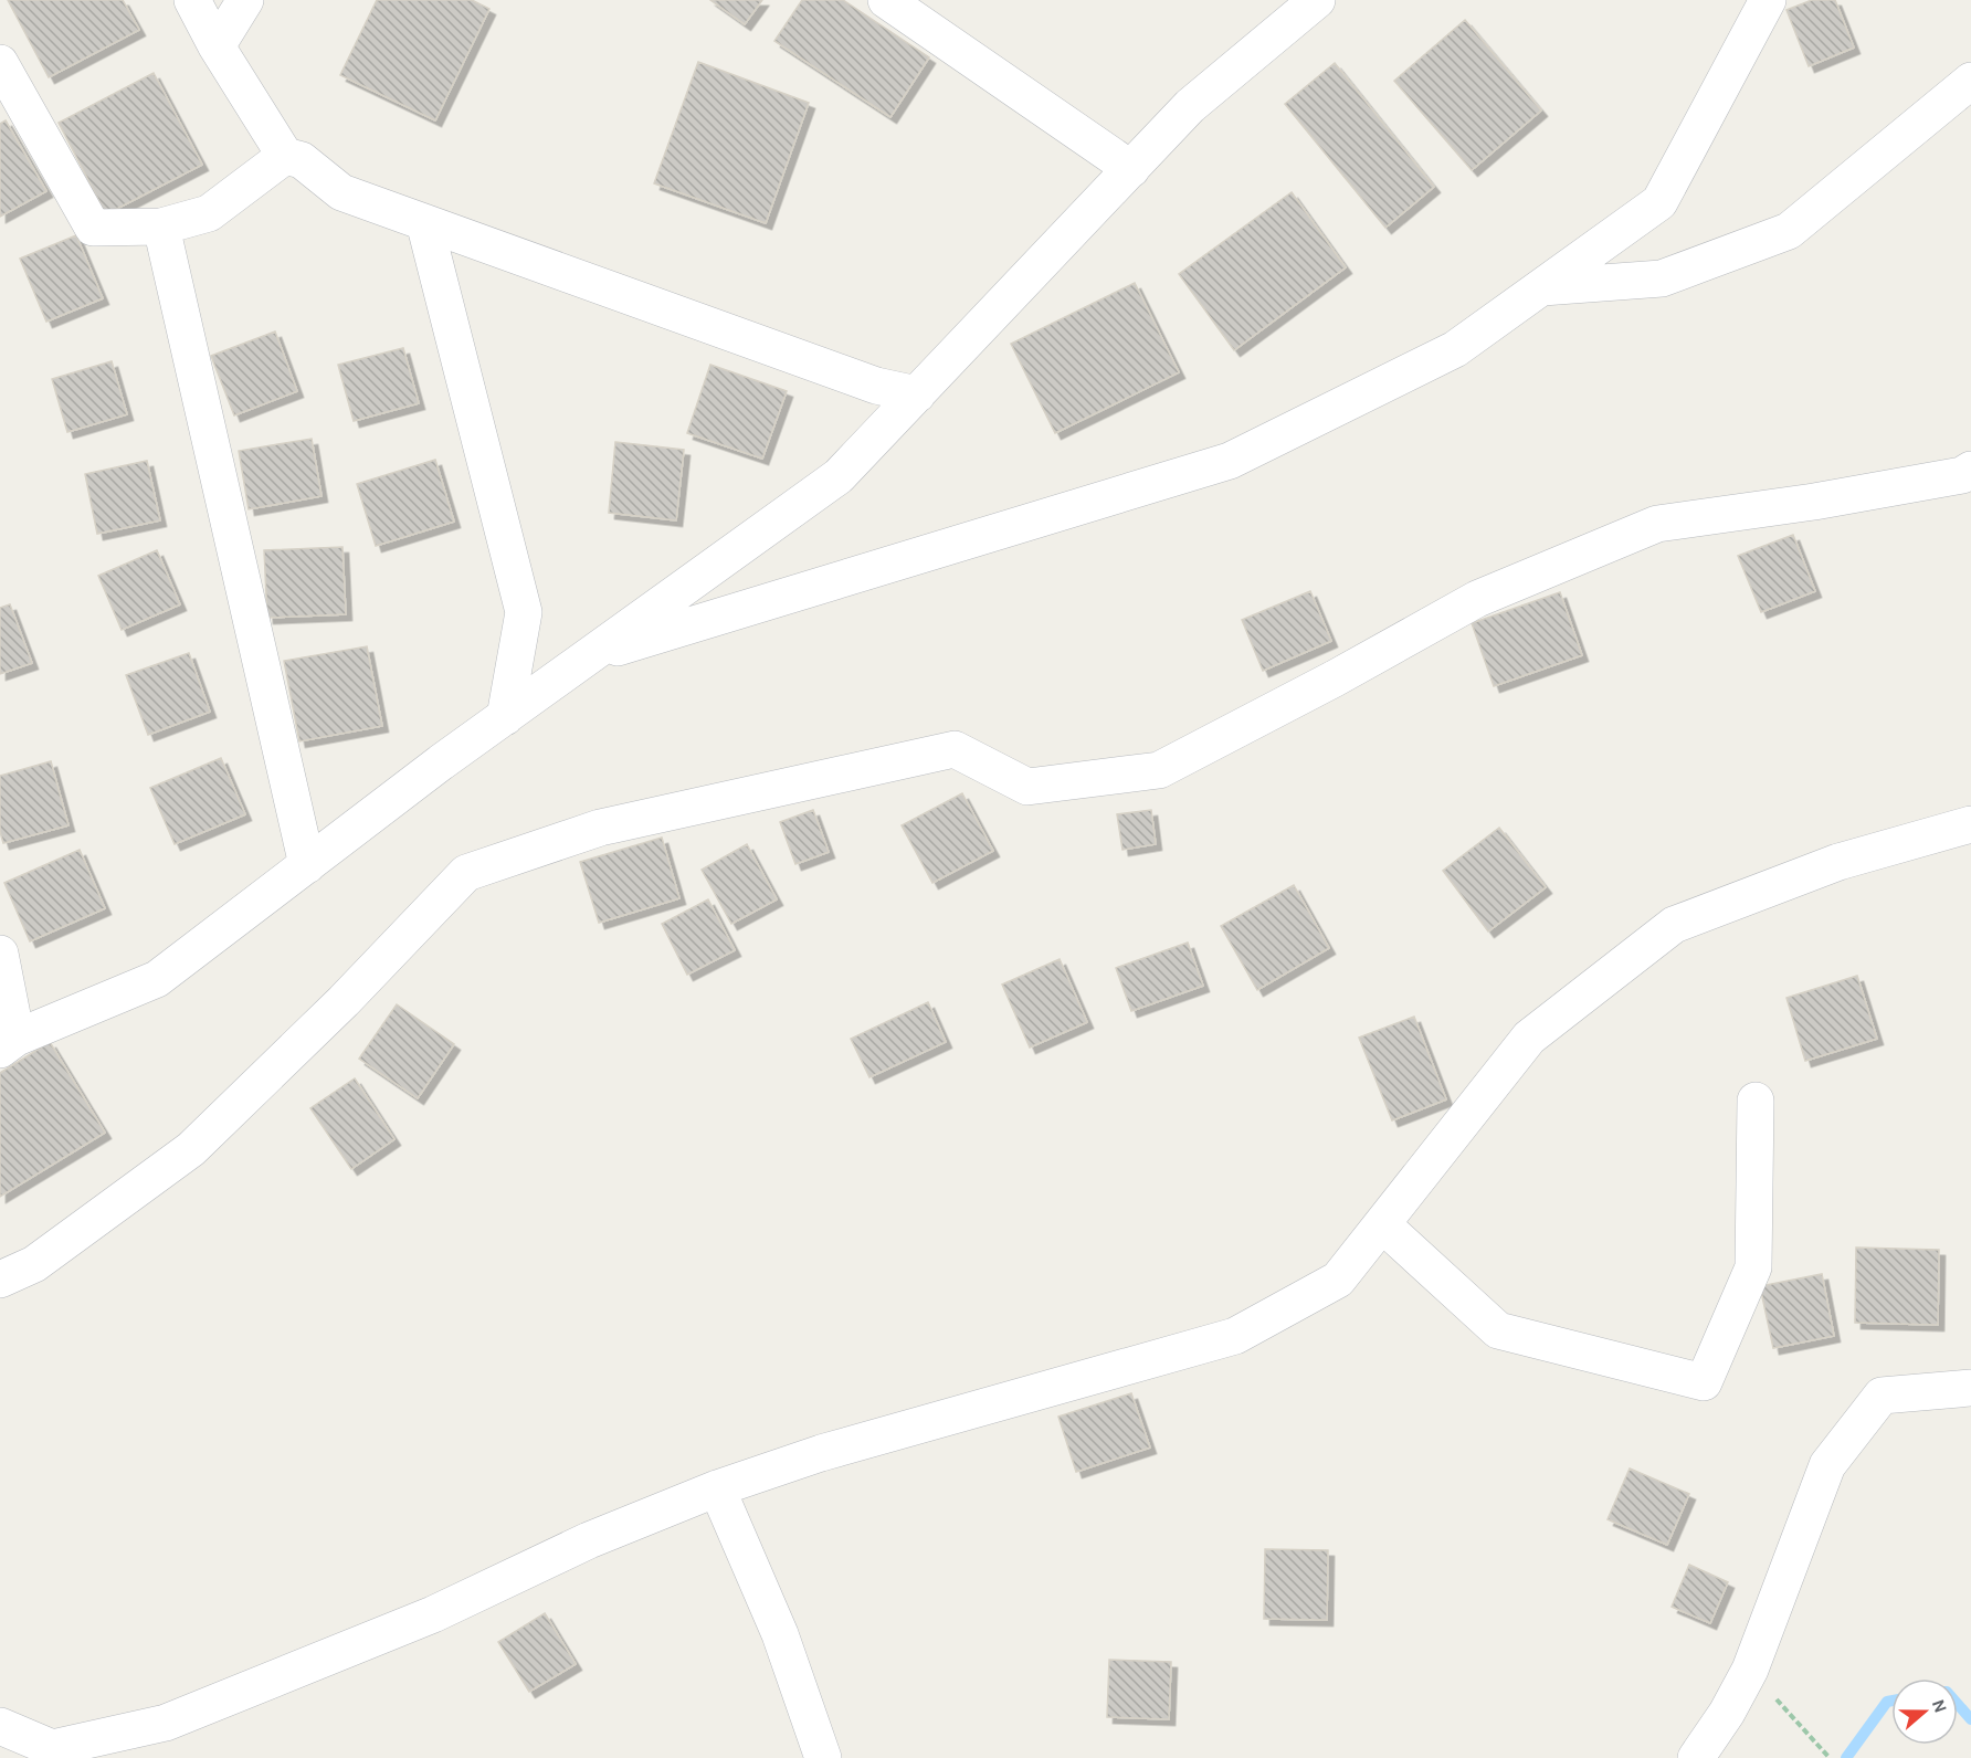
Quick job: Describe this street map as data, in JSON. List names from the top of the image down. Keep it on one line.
{"north":"right"}
